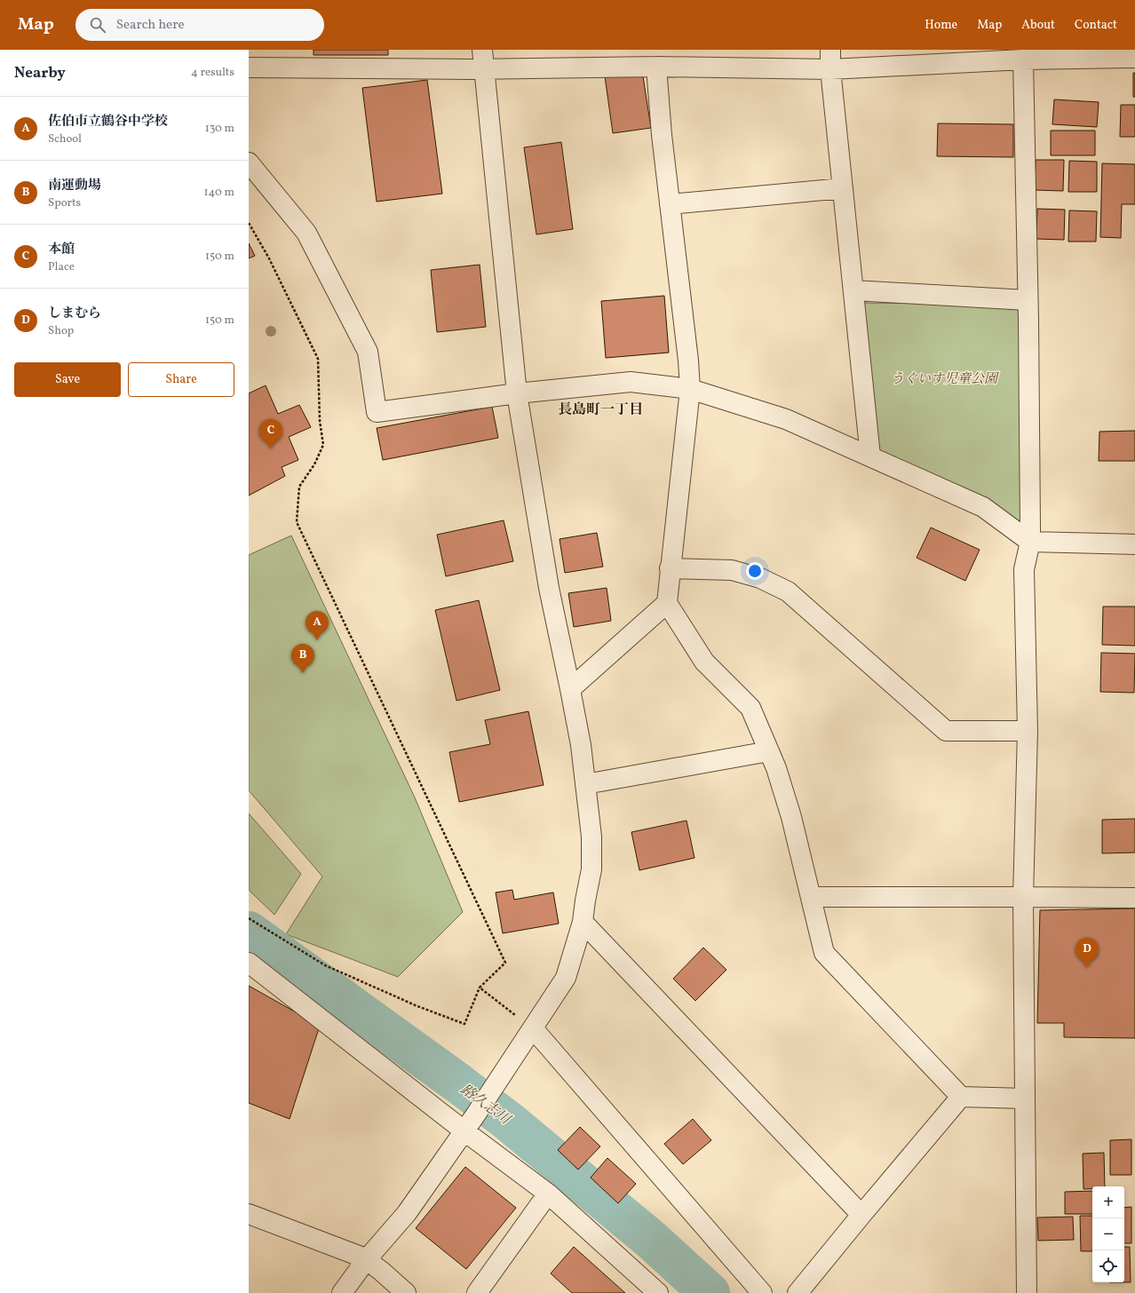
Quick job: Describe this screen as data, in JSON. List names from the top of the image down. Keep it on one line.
{"districts":["長島町一丁目"],"water":["路久志川"],"parks":["うぐいす児童公園"],"page":{"header":"Map","search":"Search here","nav":["Home","Map","About","Contact"],"heading":["Nearby","4 results"],"list":[{"mark":"A","name":"佐伯市立鶴谷中学校","note":"School","value":"130 m"},{"mark":"B","name":"南運動場","note":"Sports","value":"140 m"},{"mark":"C","name":"本館","note":"Place","value":"150 m"},{"mark":"D","name":"しまむら","note":"Shop","value":"150 m"}],"buttons":["Save","Share"],"pins":["C","A","B","D"],"map_buttons":["+","−"]}}
